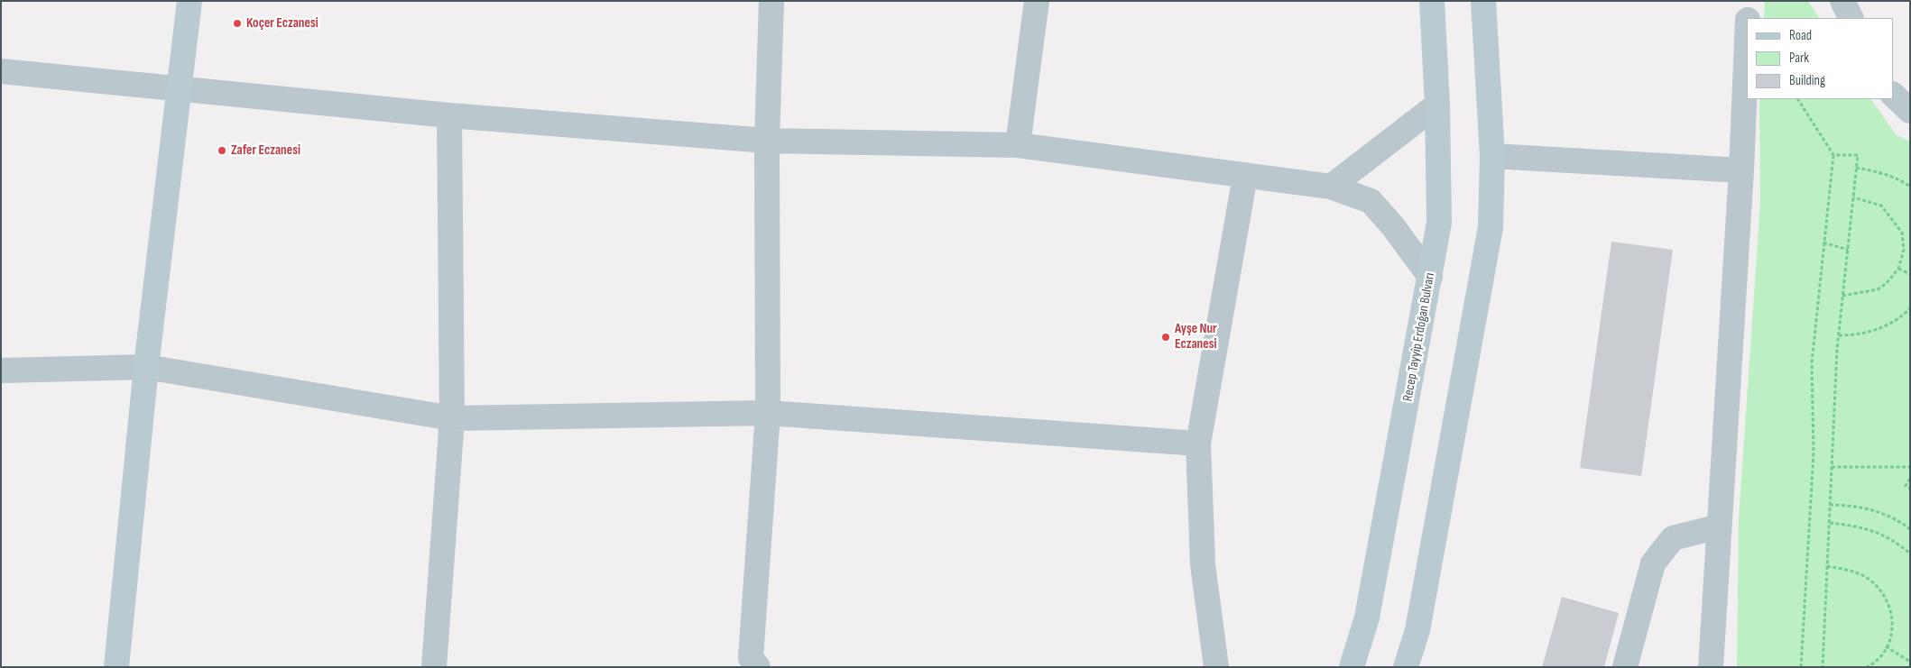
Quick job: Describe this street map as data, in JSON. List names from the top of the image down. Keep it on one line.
{"streets":{"main road":["Recep Tayyip Erdoğan Bulvarı"]},"places":["Koçer Eczanesi","Zafer Eczanesi","Ayşe Nur Eczanesi"],"legend":["Road","Park","Building"]}
